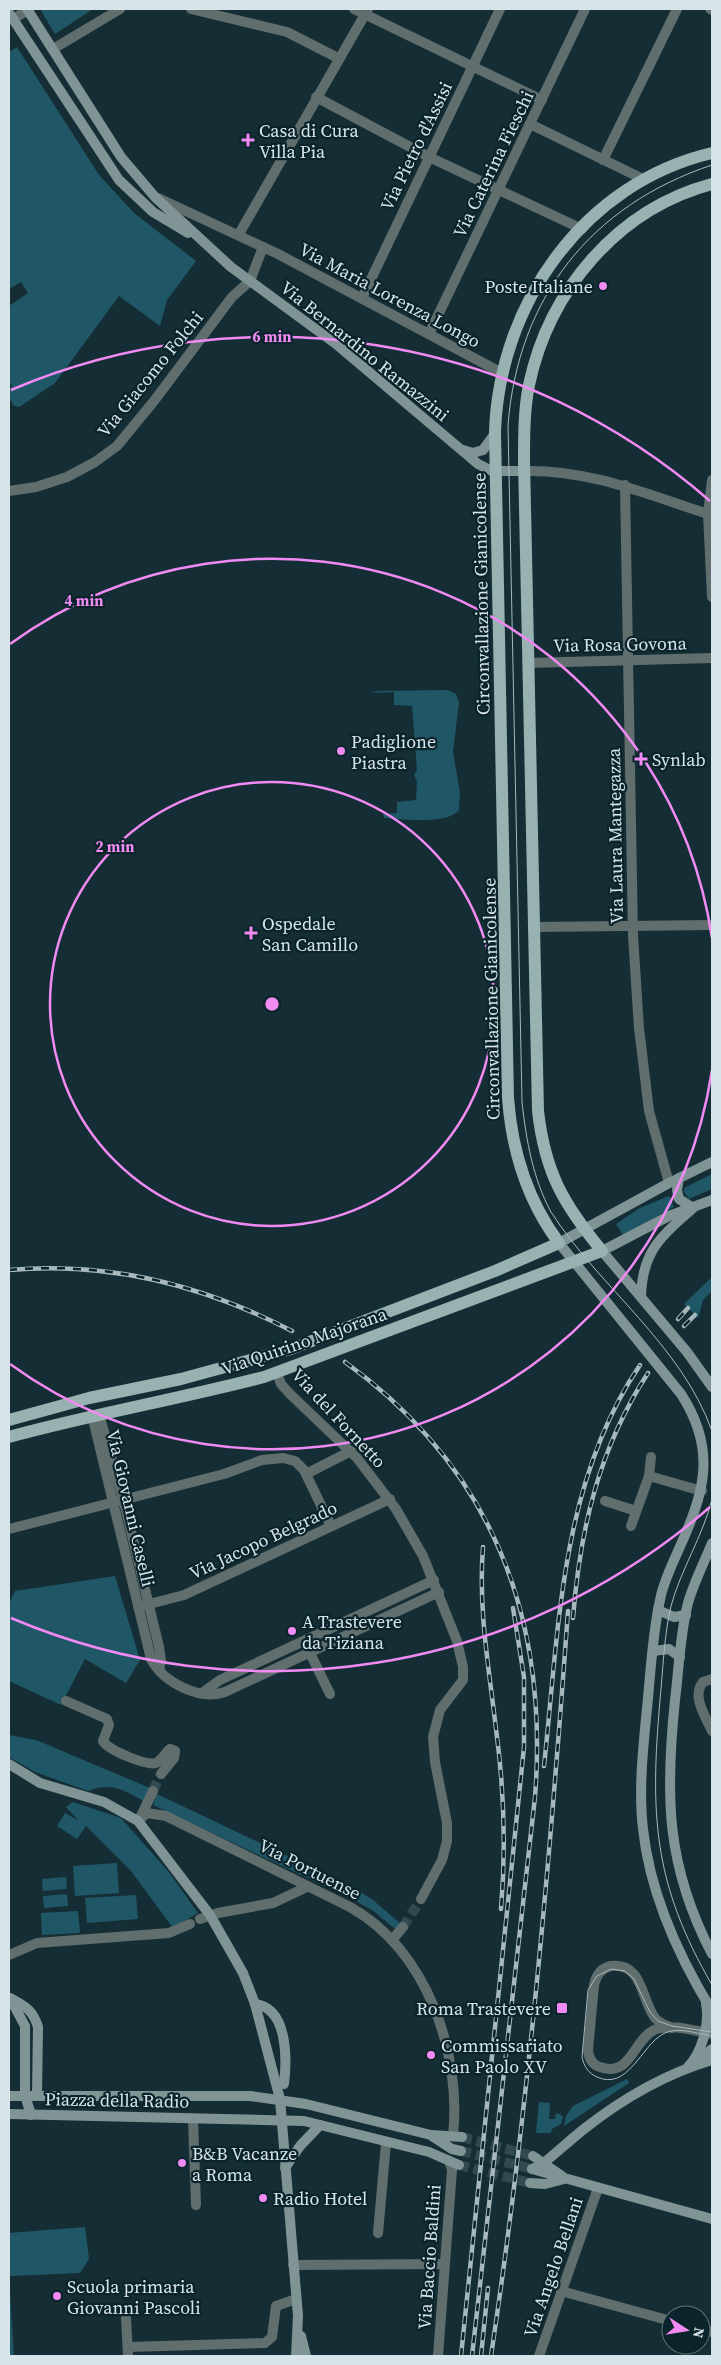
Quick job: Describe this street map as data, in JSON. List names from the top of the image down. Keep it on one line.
{"streets":{"main road":["Via Bernardino Ramazzini","Circonvallazione Gianicolense","Via Quirino Majorana","Piazza della Radio"],"street":["Via Pietro d'Assisi","Via Caterina Fieschi","Via Maria Lorenza Longo","Via Giacomo Folchi","Via Rosa Govona","Via Laura Mantegazza","Via del Fornetto","Via Giovanni Caselli","Via Jacopo Belgrado","Via Portuense","Via Baccio Baldini","Via Angelo Bellani"]},"crossings":[["Via Pietro d'Assisi","Via Maria Lorenza Longo"],["Via Caterina Fieschi","Via Maria Lorenza Longo"],["Via Maria Lorenza Longo","Via Bernardino Ramazzini"],["Via Maria Lorenza Longo","Circonvallazione Gianicolense"],["Via Bernardino Ramazzini","Via Giacomo Folchi"],["Via Bernardino Ramazzini","Circonvallazione Gianicolense"],["Circonvallazione Gianicolense","Via Quirino Majorana"],["Via Rosa Govona","Via Laura Mantegazza"],["Via Quirino Majorana","Via del Fornetto"],["Via Quirino Majorana","Via Giovanni Caselli"],["Via del Fornetto","Via Jacopo Belgrado"],["Via Giovanni Caselli","Via Jacopo Belgrado"]],"places":{"health":["Casa di Cura Villa Pia","Synlab","Ospedale San Camillo"],"other":["Poste Italiane","Padiglione Piastra","A Trastevere da Tiziana","Commissariato San Paolo XV","B&B Vacanze a Roma","Radio Hotel","Scuola primaria Giovanni Pascoli"],"transit":["Roma Trastevere"]},"north":"right","rings":["6 min","4 min","2 min"]}
